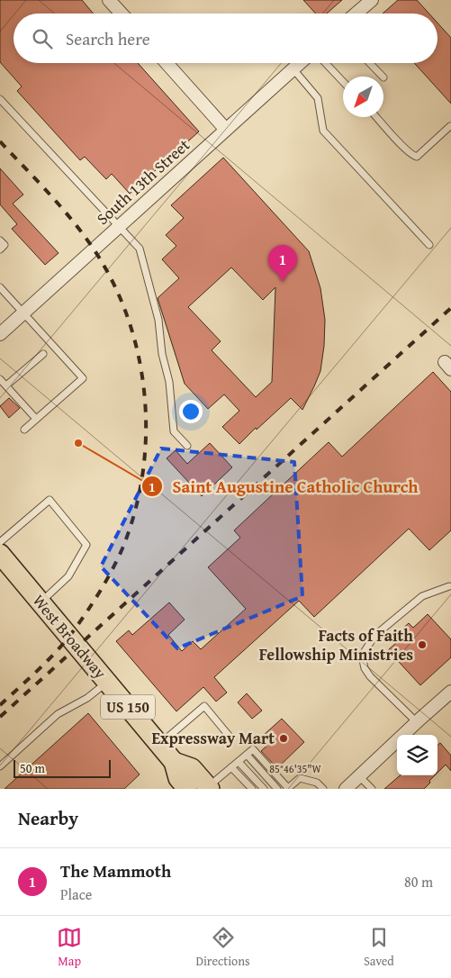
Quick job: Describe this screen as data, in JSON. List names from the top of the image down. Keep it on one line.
{"streets":{"main road":["West Broadway","US 150"],"street":["South 13th Street"]},"places":["Saint Augustine Catholic Church","Facts of Faith Fellowship Ministries","Expressway Mart"],"scale_bar":"50 m","north":"bottom left","page":{"search":"Search here","pins":"1","scale":"50 m","heading":"Nearby","list":[{"mark":"1","name":"The Mammoth","note":"Place","value":"80 m"}],"nav":["Map","Directions","Saved"]},"coordinates":["85°46'35\"W"]}
